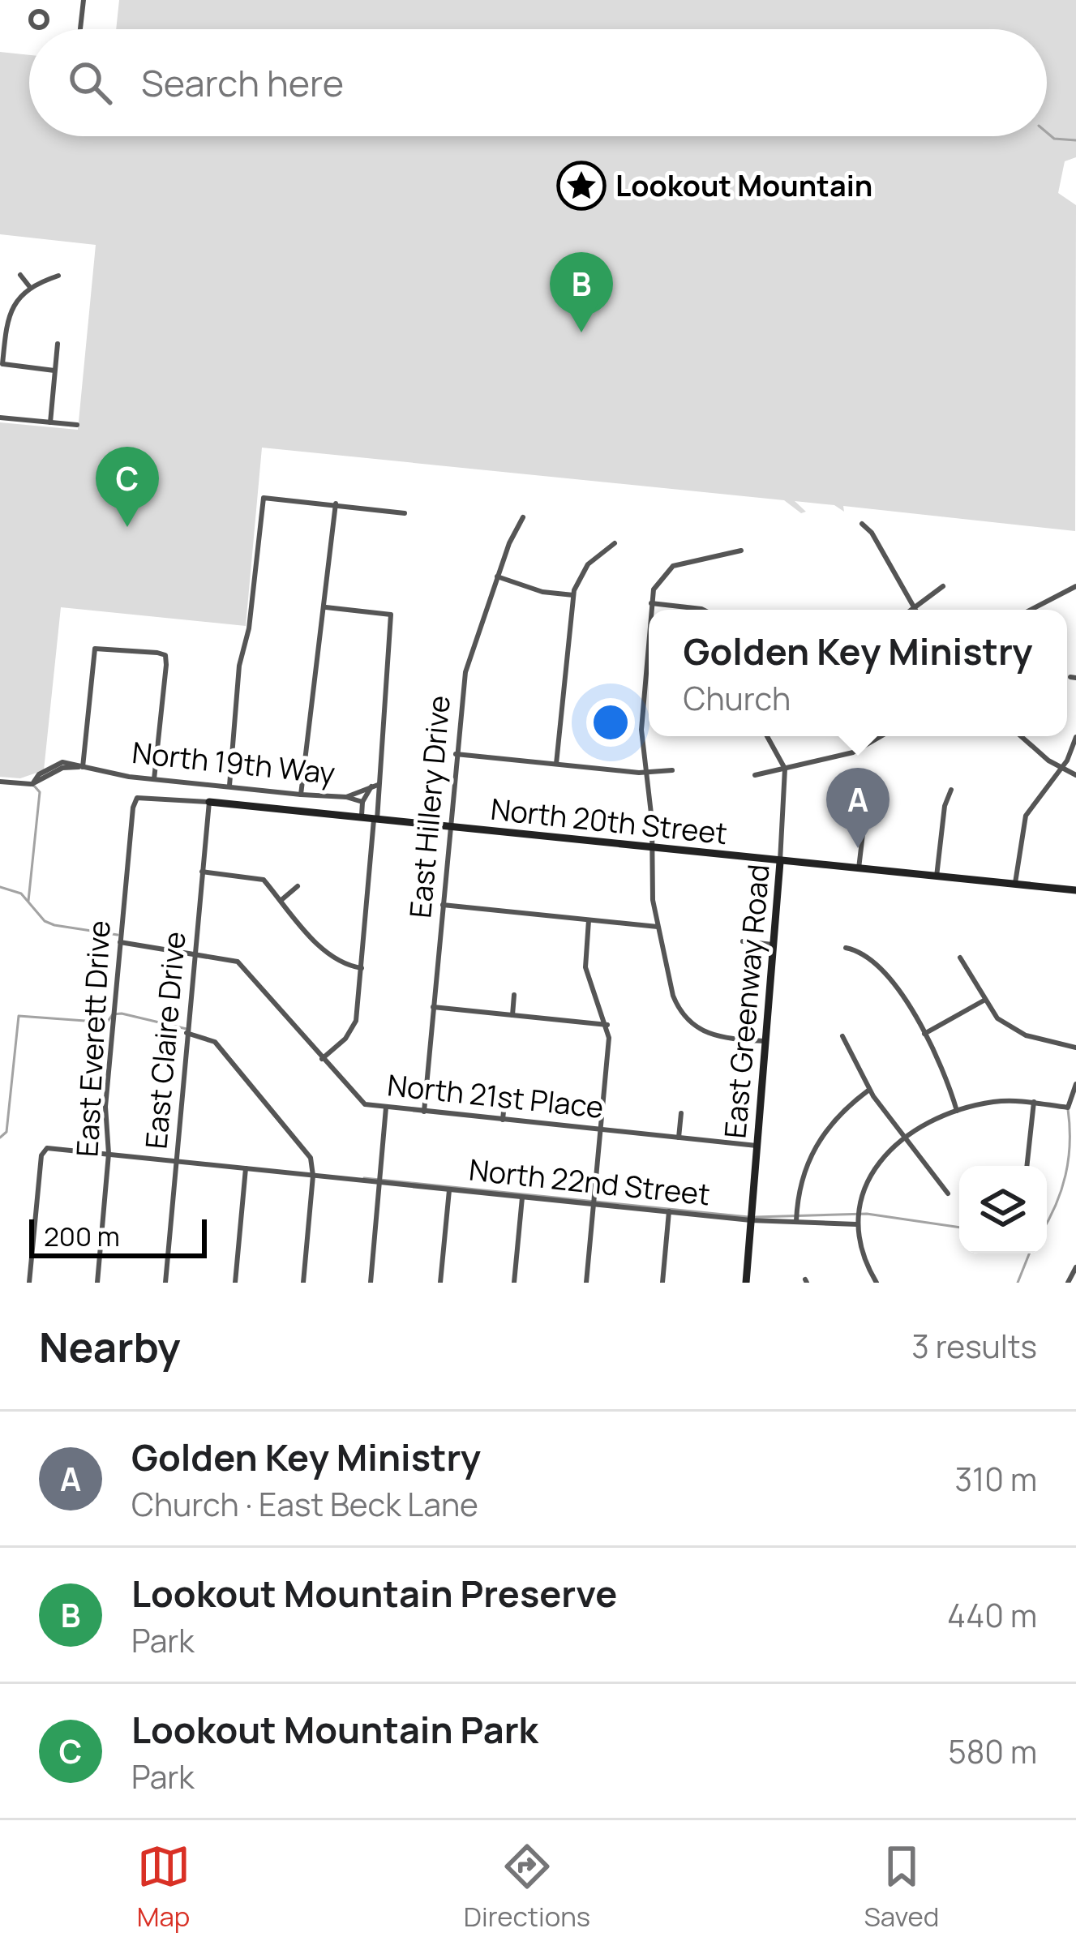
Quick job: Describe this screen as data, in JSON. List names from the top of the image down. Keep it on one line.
{"streets":{"street":["North 19th Way","East Hillery Drive","North 20th Street","East Greenway Road","East Everett Drive","East Claire Drive","North 21st Place","North 22nd Street"]},"crossings":[["East Hillery Drive","North 20th Street"],["East Hillery Drive","North 21st Place"],["North 20th Street","East Greenway Road"],["North 20th Street","East Everett Drive"],["North 20th Street","East Claire Drive"],["East Greenway Road","North 21st Place"],["East Greenway Road","North 22nd Street"],["East Everett Drive","North 21st Place"],["East Everett Drive","North 22nd Street"],["East Claire Drive","North 21st Place"],["East Claire Drive","North 22nd Street"]],"places":{"place":["Lookout Mountain"]},"scale_bar":"200 m","page":{"search":"Search here","pins":["B","C","A"],"popup":["Golden Key Ministry","Church"],"scale":"200 m","heading":["Nearby","3 results"],"list":[{"mark":"A","name":"Golden Key Ministry","note":"Church · East Beck Lane","value":"310 m"},{"mark":"B","name":"Lookout Mountain Preserve","note":"Park","value":"440 m"},{"mark":"C","name":"Lookout Mountain Park","note":"Park","value":"580 m"}],"nav":["Map","Directions","Saved"]}}
